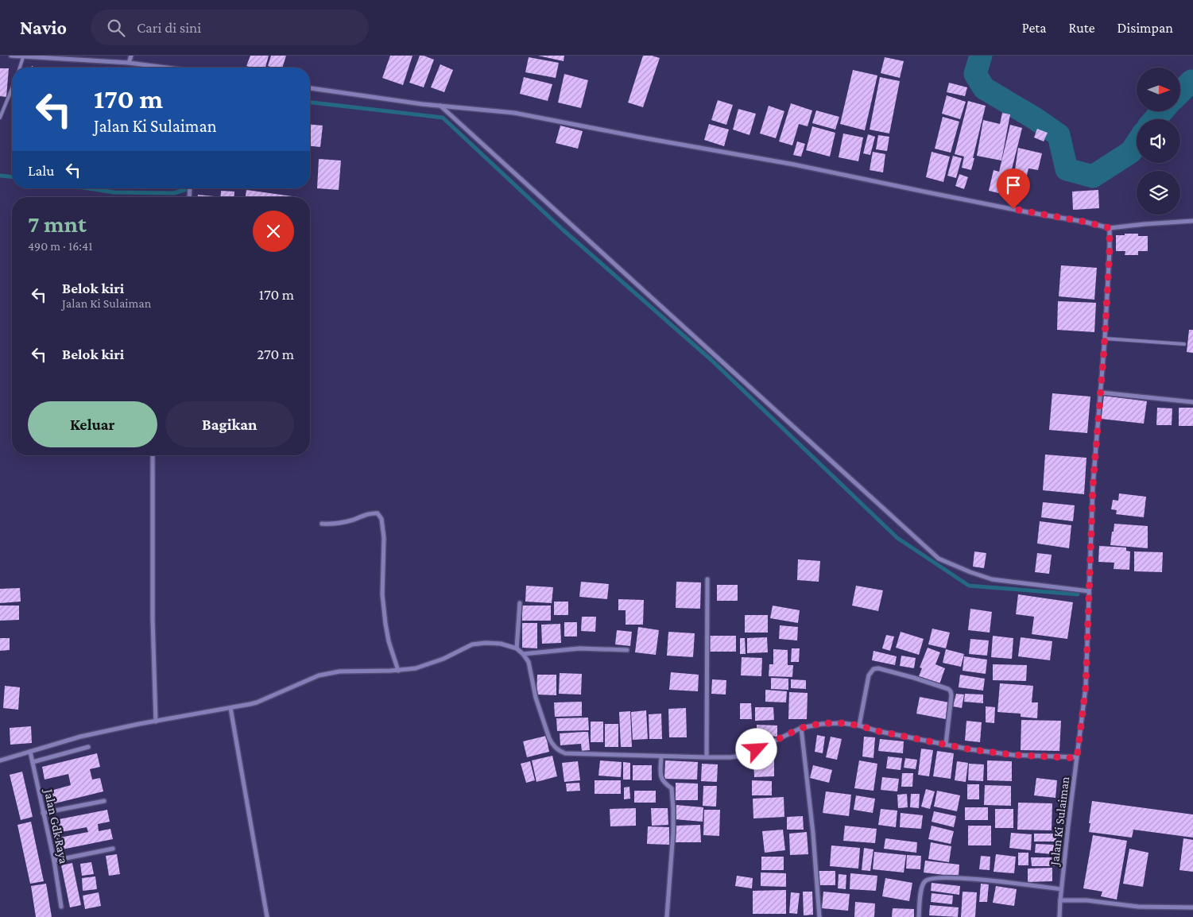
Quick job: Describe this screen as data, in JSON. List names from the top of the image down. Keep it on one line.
{"streets":{"street":["Jalan Ki Sulaiman","Jalan Gdk Raya"]},"north":"right","page":{"header":"Navio","search":"Cari di sini","nav":["Peta","Rute","Disimpan"],"turn":["170 m","Jalan Ki Sulaiman"],"then":"Lalu","heading":["7 mnt","490 m · 16:41"],"list":[{"name":"Belok kiri","note":"Jalan Ki Sulaiman","value":"170 m"},{"name":"Belok kiri","value":"270 m"}],"buttons":["Keluar","Bagikan"]}}
